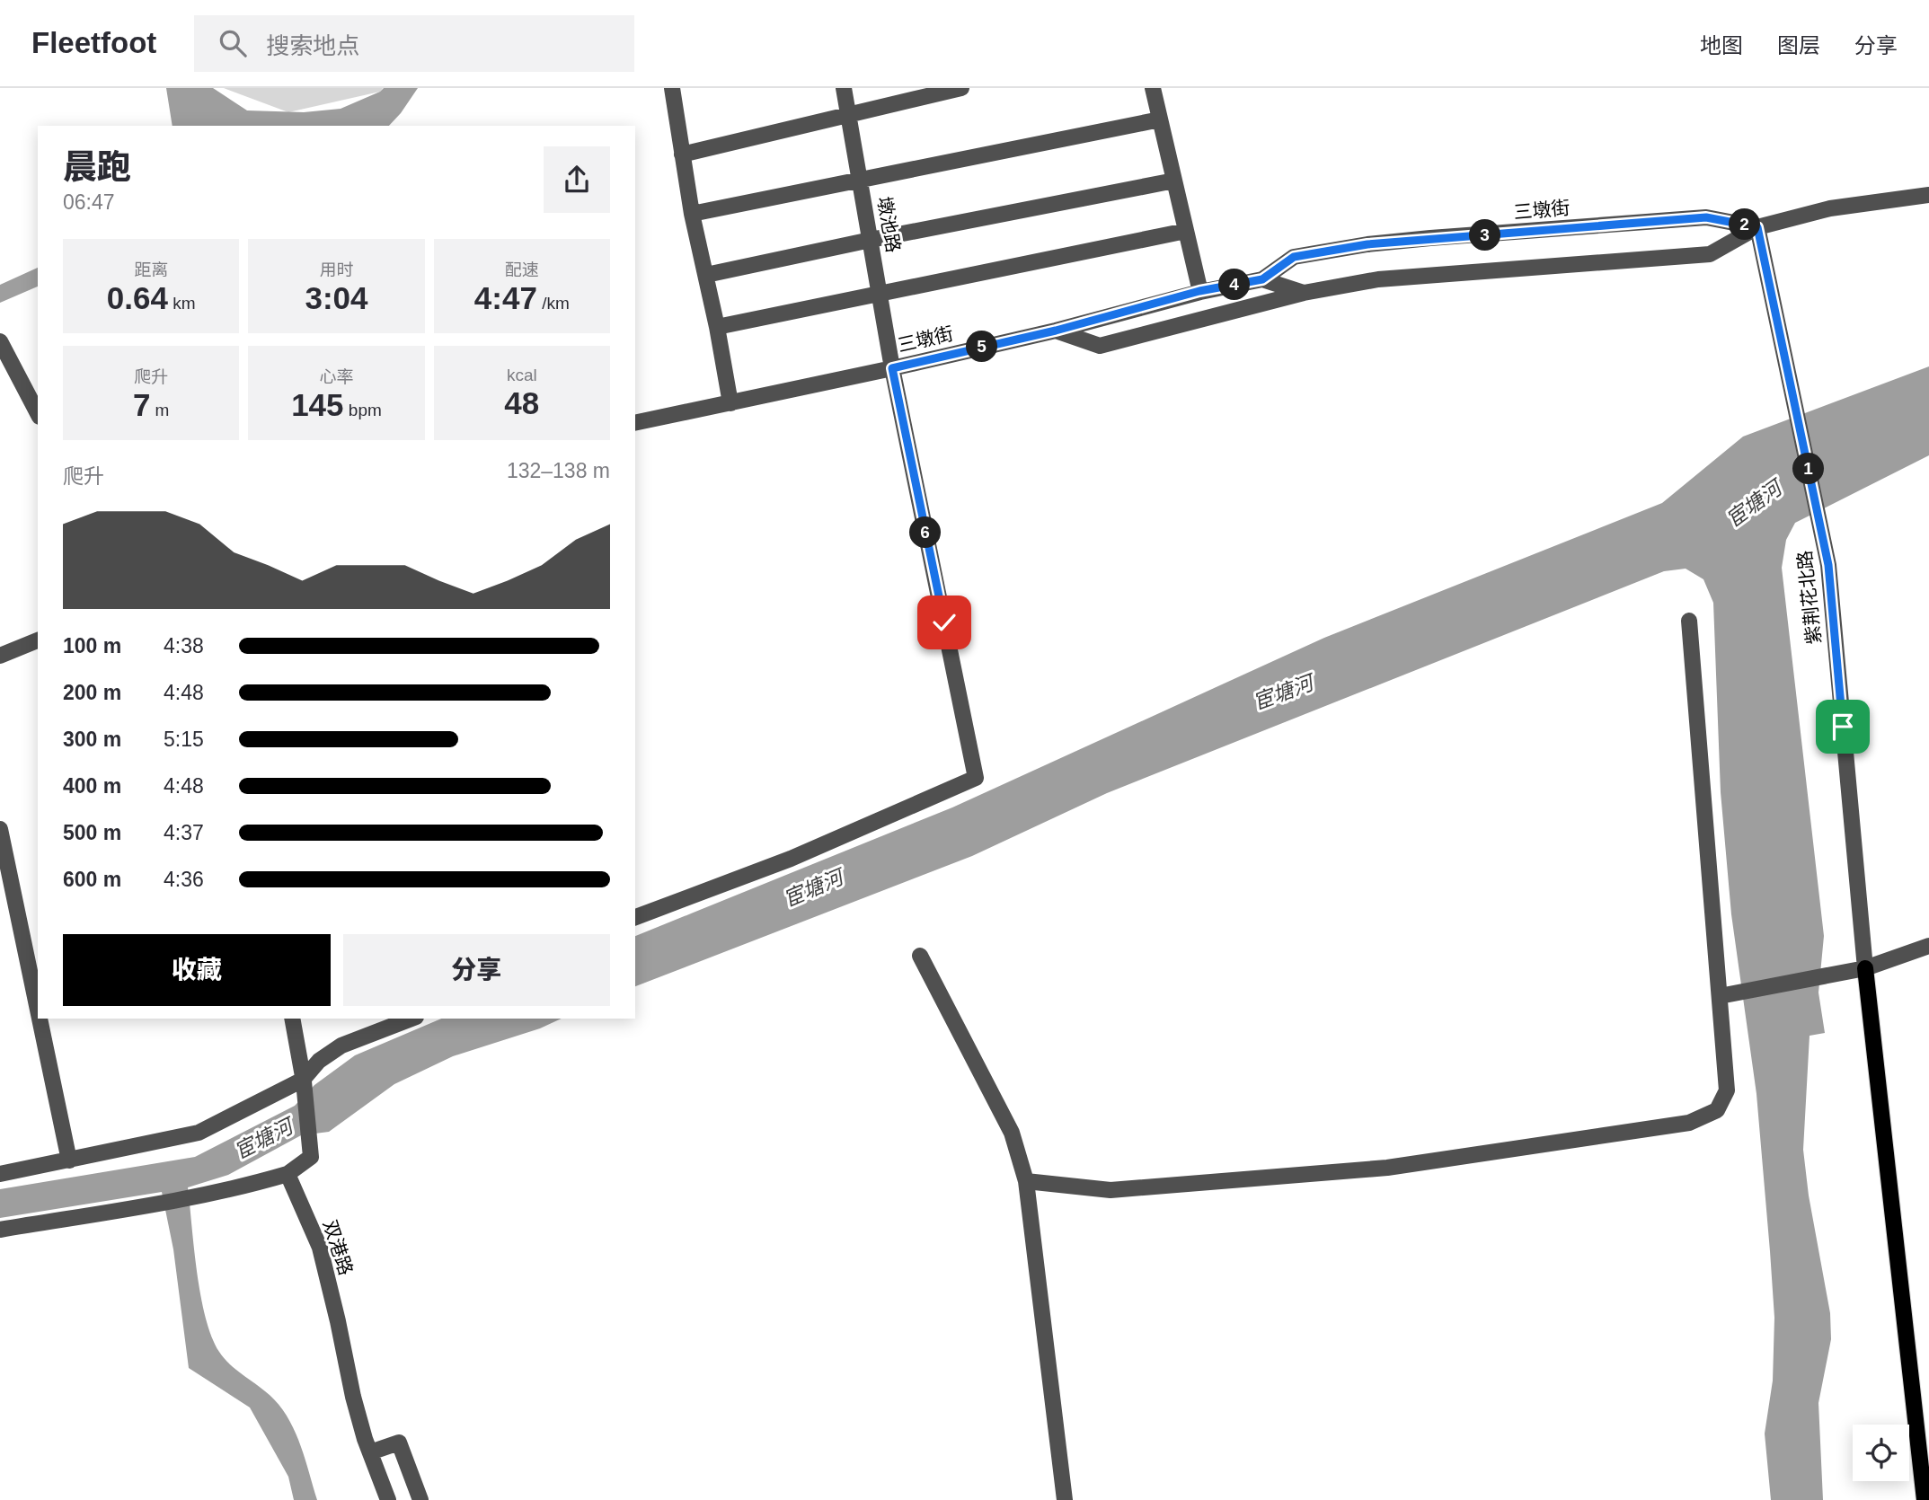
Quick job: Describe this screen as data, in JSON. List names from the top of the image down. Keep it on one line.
{"streets":{"street":["三墩街","墩池路","紫荆花北路","双港路"]},"crossings":[["三墩街","墩池路"],["三墩街","紫荆花北路"]],"water":["宦塘河"],"page":{"header":"Fleetfoot","search":"搜索地点","nav":["地图","图层","分享"],"heading":["晨跑","06:47"],"pins":["2","3","4","5","1","6"],"stats":[["距离","0.64 km"],["用时","3:04"],["配速","4:47 /km"],["爬升","7 m"],["心率","145 bpm"],["kcal","48"]],"chart":["爬升","132–138 m"],"list":[{"name":"100 m","note":"4:38"},{"name":"200 m","note":"4:48"},{"name":"300 m","note":"5:15"},{"name":"400 m","note":"4:48"},{"name":"500 m","note":"4:37"},{"name":"600 m","note":"4:36"}],"buttons":["收藏","分享"]}}
